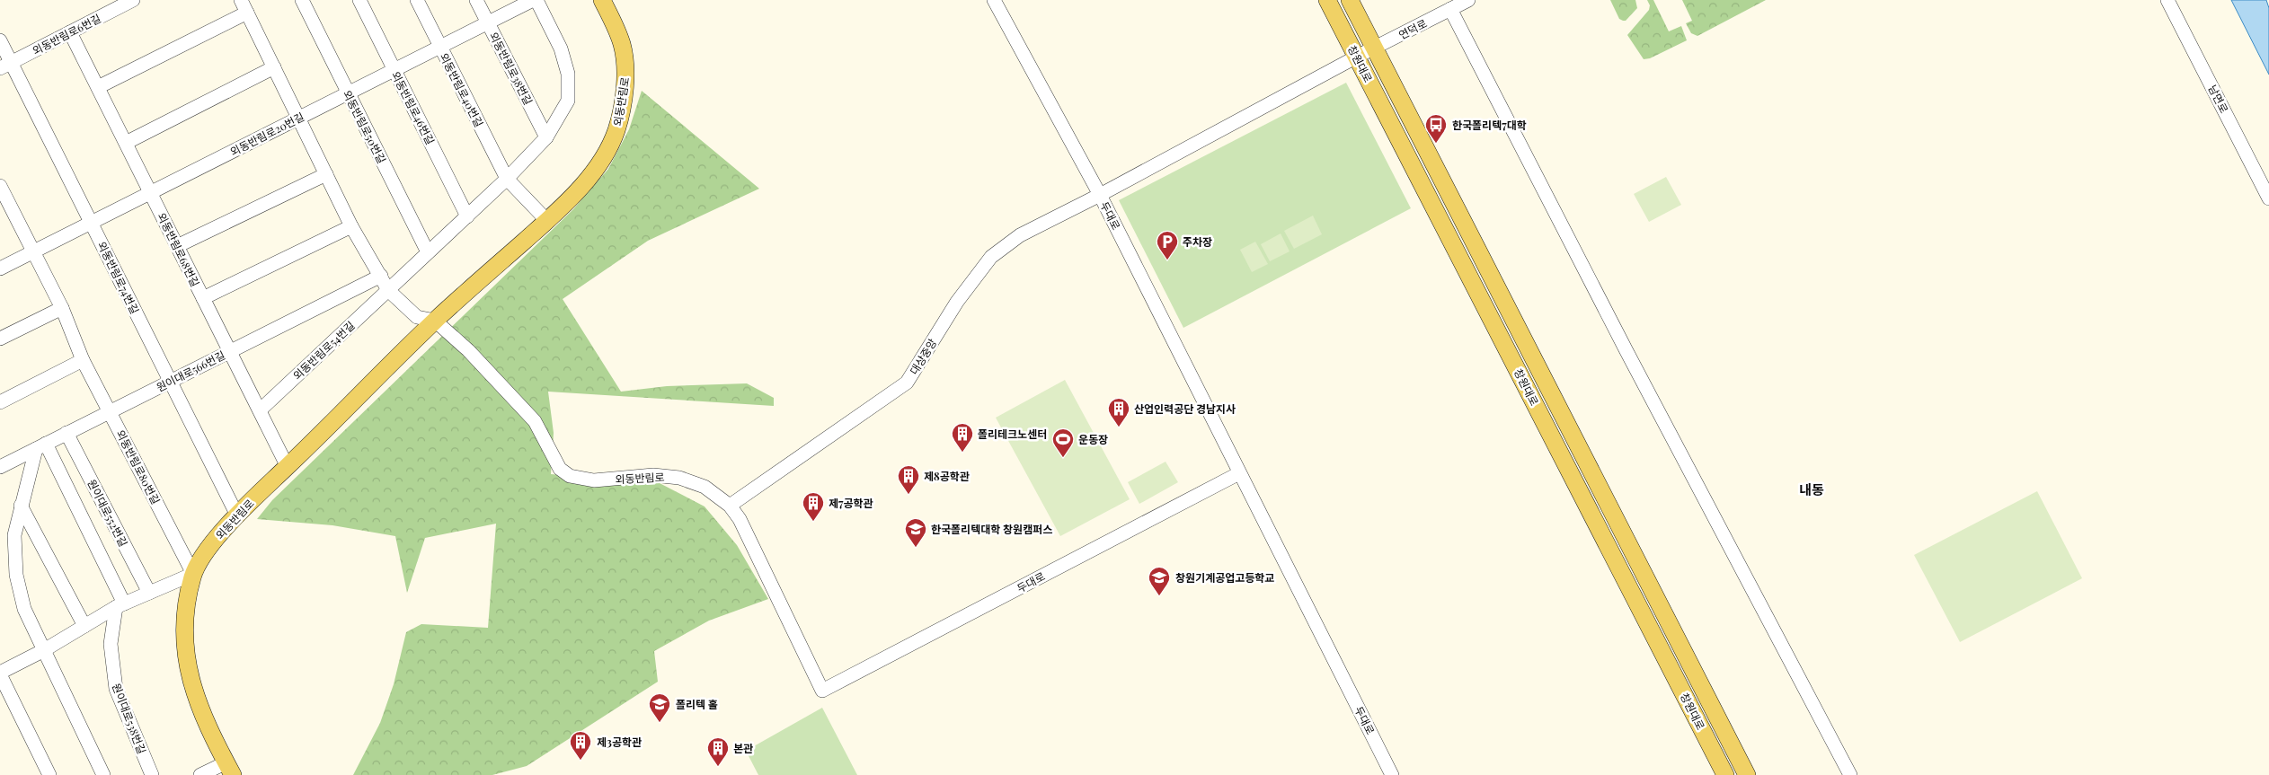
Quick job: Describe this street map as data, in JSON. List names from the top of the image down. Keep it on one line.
{"streets":{"main road":["창원대로","외동반림로"],"street":["연덕로","외동반림로6번길","외동반림로38번길","외동반림로40번길","남면로","외동반림로46번길","외동반림로50번길","외동반림로20번길","두대로","외동반림로68번길","외동반림로74번길","외동반림로54번길","대상중앙","원이대로566번길","외동반림로80번길","원이대로552번길","원이대로538번길"]},"crossings":[["연덕로","창원대로"],["연덕로","두대로"],["외동반림로6번길","외동반림로68번길"],["외동반림로6번길","외동반림로74번길"],["창원대로","두대로"],["외동반림로38번길","외동반림로20번길"],["외동반림로40번길","외동반림로"],["외동반림로40번길","외동반림로20번길"],["외동반림로40번길","외동반림로54번길"],["외동반림로","두대로"],["외동반림로","외동반림로68번길"],["외동반림로","외동반림로74번길"],["외동반림로","대상중앙"],["외동반림로","외동반림로80번길"],["외동반림로46번길","외동반림로20번길"],["외동반림로46번길","외동반림로54번길"],["외동반림로50번길","외동반림로20번길"],["외동반림로50번길","외동반림로54번길"],["외동반림로20번길","외동반림로68번길"],["외동반림로20번길","외동반림로74번길"],["외동반림로20번길","외동반림로80번길"],["두대로","대상중앙"],["외동반림로68번길","외동반림로54번길"],["외동반림로68번길","원이대로566번길"],["외동반림로74번길","원이대로566번길"],["원이대로566번길","외동반림로80번길"],["원이대로566번길","원이대로552번길"]],"districts":["내동"],"places":{"bus stop":["한국폴리텍7대학"],"parking":["주차장"],"building":["산업인력공단 경남지사","폴리테크노센터","제8공학관","제7공학관","제3공학관","본관"],"sports":["운동장"],"school or university":["한국폴리텍대학 창원캠퍼스","창원기계공업고등학교","폴리텍 홀"]}}
